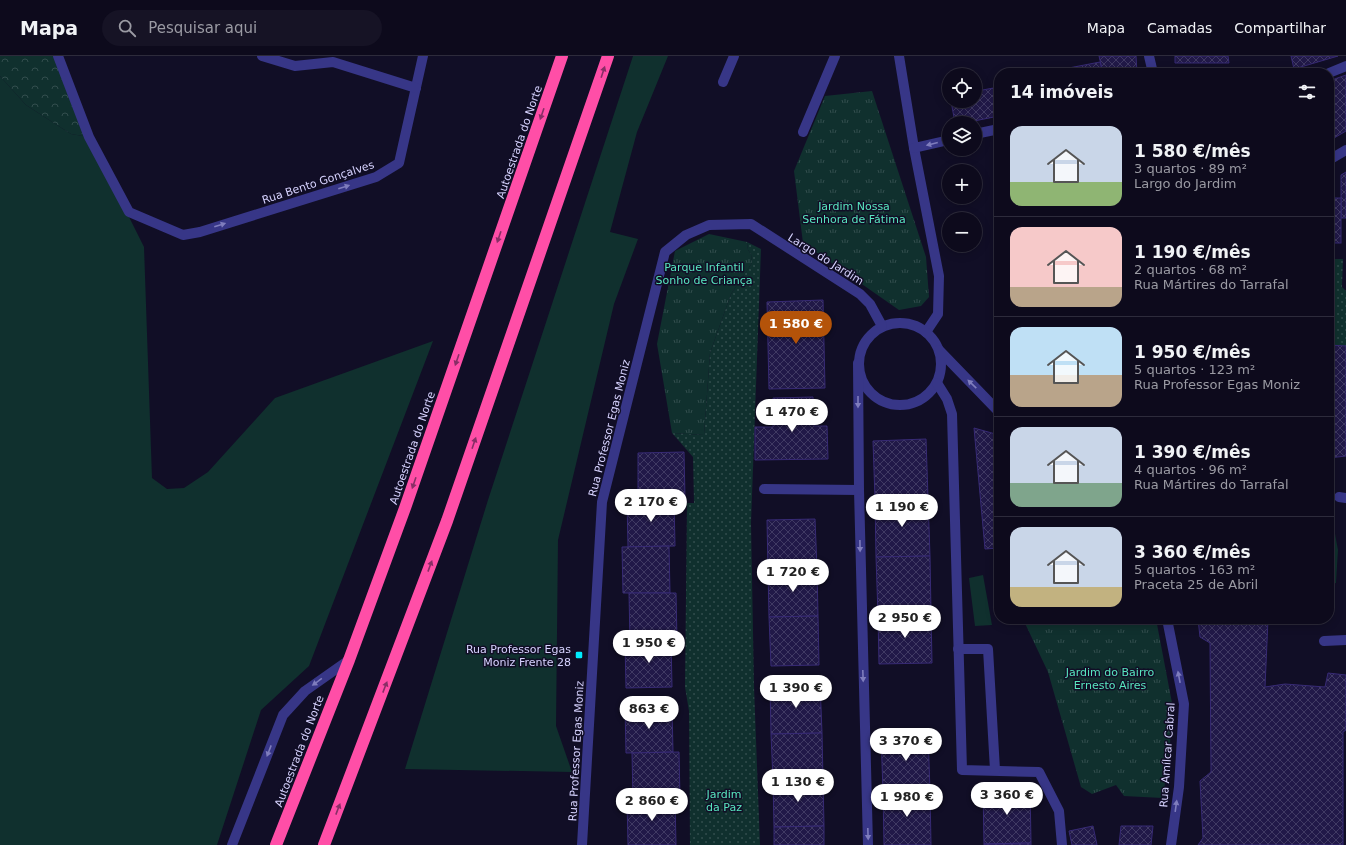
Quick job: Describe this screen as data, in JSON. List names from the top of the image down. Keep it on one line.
{"streets":{"highway":["Autoestrada do Norte"],"street":["Rua Bento Gonçalves","Largo do Jardim","Rua Professor Egas Moniz","Rua Amílcar Cabral"]},"crossings":[["Largo do Jardim","Rua Professor Egas Moniz"]],"one_way":["Rua Amílcar Cabral"],"parks":["Jardim Nossa Senhora de Fátima","Parque Infantil Sonho de Criança","Jardim do Bairro Ernesto Aires","Jardim da Paz"],"places":{"transit":["Rua Professor Egas Moniz Frente 28"]},"page":{"header":"Mapa","search":"Pesquisar aqui","nav":["Mapa","Camadas","Compartilhar"],"map_buttons":["+","−"],"heading":"14 imóveis","list":[{"name":"1 580 €/mês","note":"3 quartos · 89 m² · Largo do Jardim"},{"name":"1 190 €/mês","note":"2 quartos · 68 m² · Rua Mártires do Tarrafal"},{"name":"1 950 €/mês","note":"5 quartos · 123 m² · Rua Professor Egas Moniz"},{"name":"1 390 €/mês","note":"4 quartos · 96 m² · Rua Mártires do Tarrafal"},{"name":"3 360 €/mês","note":"5 quartos · 163 m² · Praceta 25 de Abril"}],"price":["1 580 €","1 470 €","2 170 €","1 190 €","1 720 €","2 950 €","1 950 €","1 390 €","863 €","3 370 €","1 130 €","3 360 €","1 980 €","2 860 €"]}}
